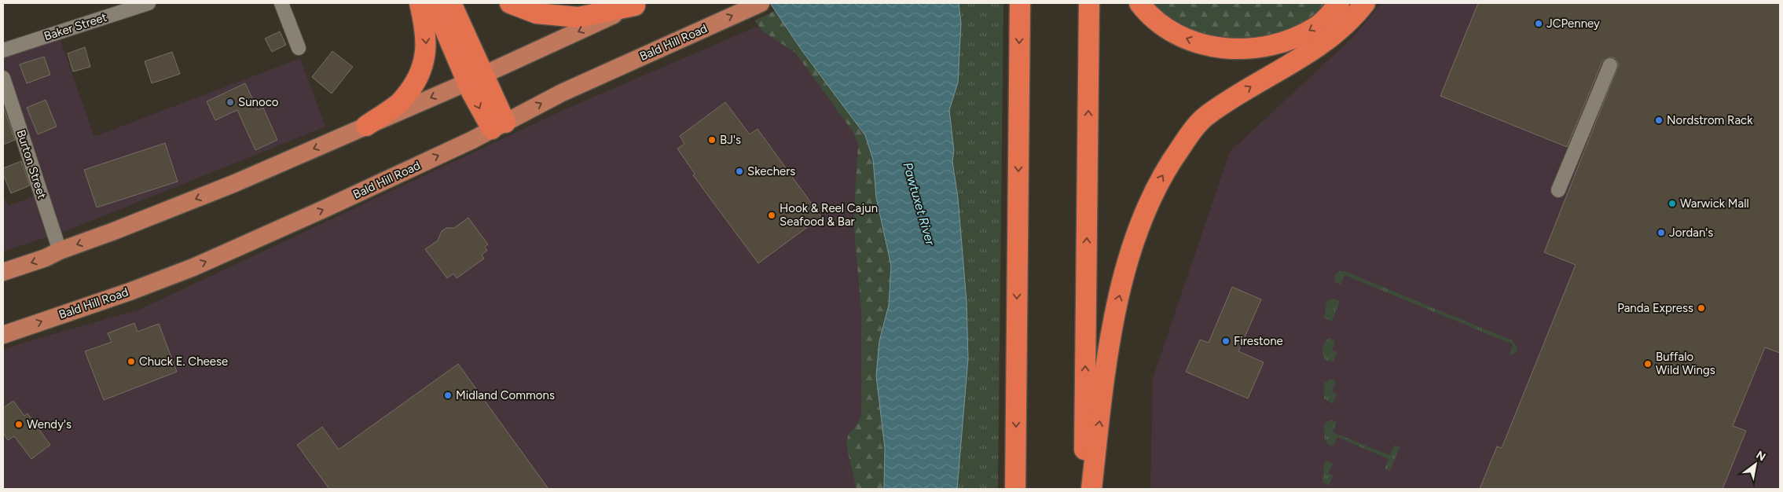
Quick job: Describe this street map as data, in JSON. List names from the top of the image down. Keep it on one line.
{"streets":{"main road":["Bald Hill Road"],"street":["Baker Street","Burton Street"]},"water":["Pawtuxet River"],"places":["JCPenney","Sunoco","Nordstrom Rack","BJ's","Skechers","Warwick Mall","Hook & Reel Cajun Seafood & Bar","Jordan's","Panda Express","Firestone","Chuck E. Cheese","Buffalo Wild Wings","Midland Commons","Wendy's"],"north":"top right"}
